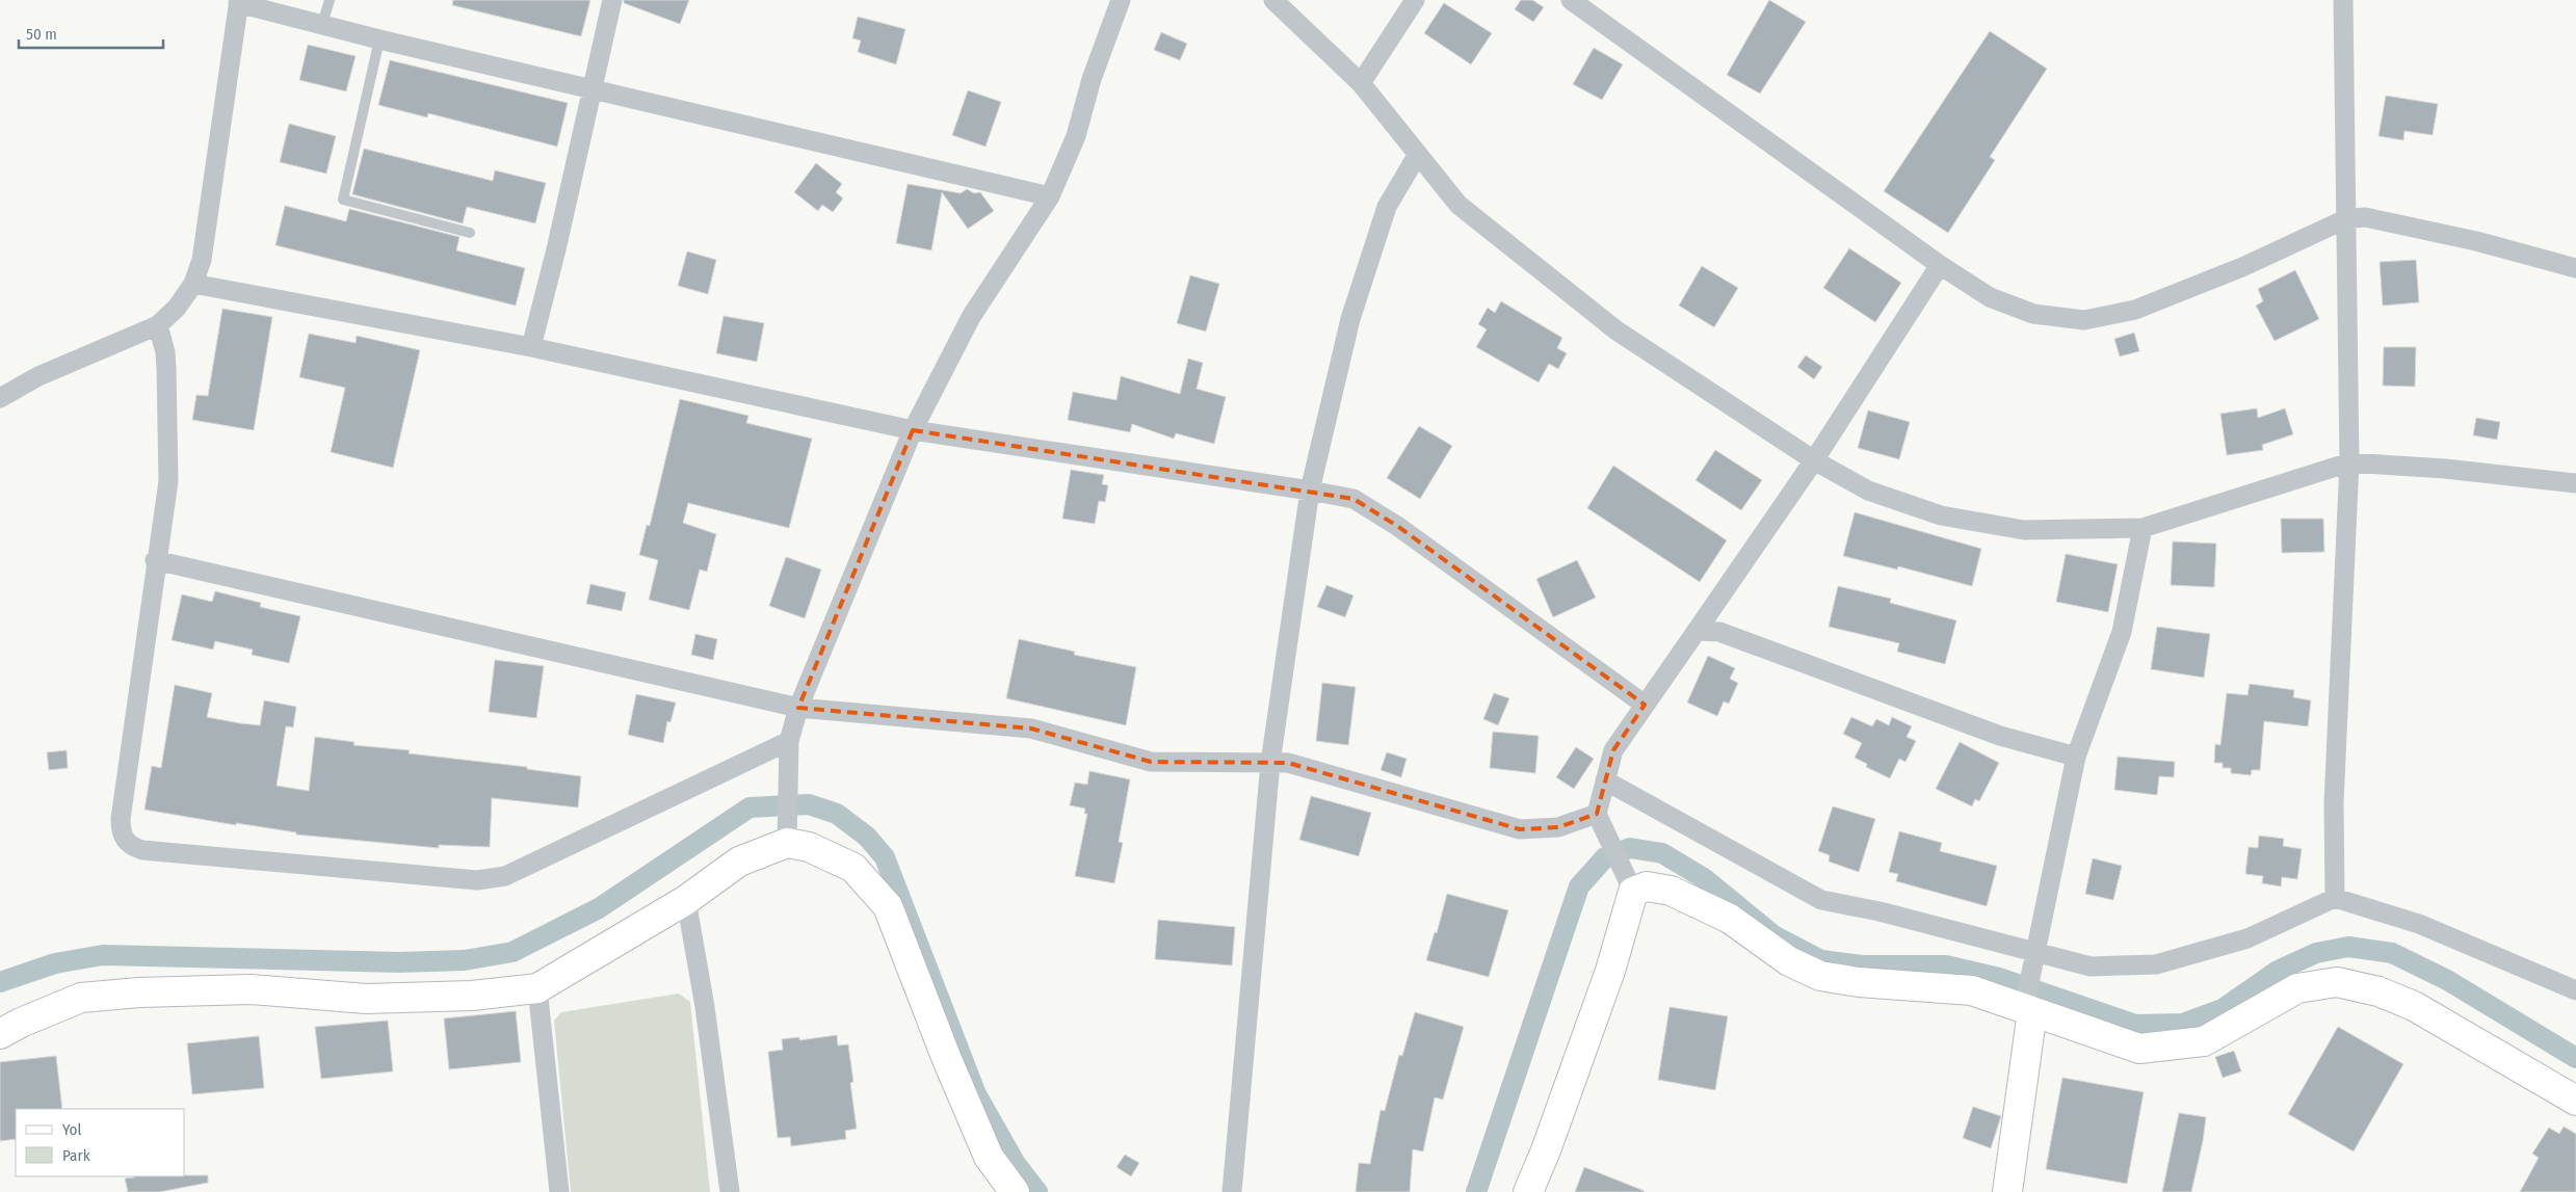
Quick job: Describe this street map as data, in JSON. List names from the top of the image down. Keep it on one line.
{"legend":["Yol","Park"],"scale_bar":"50 m"}
